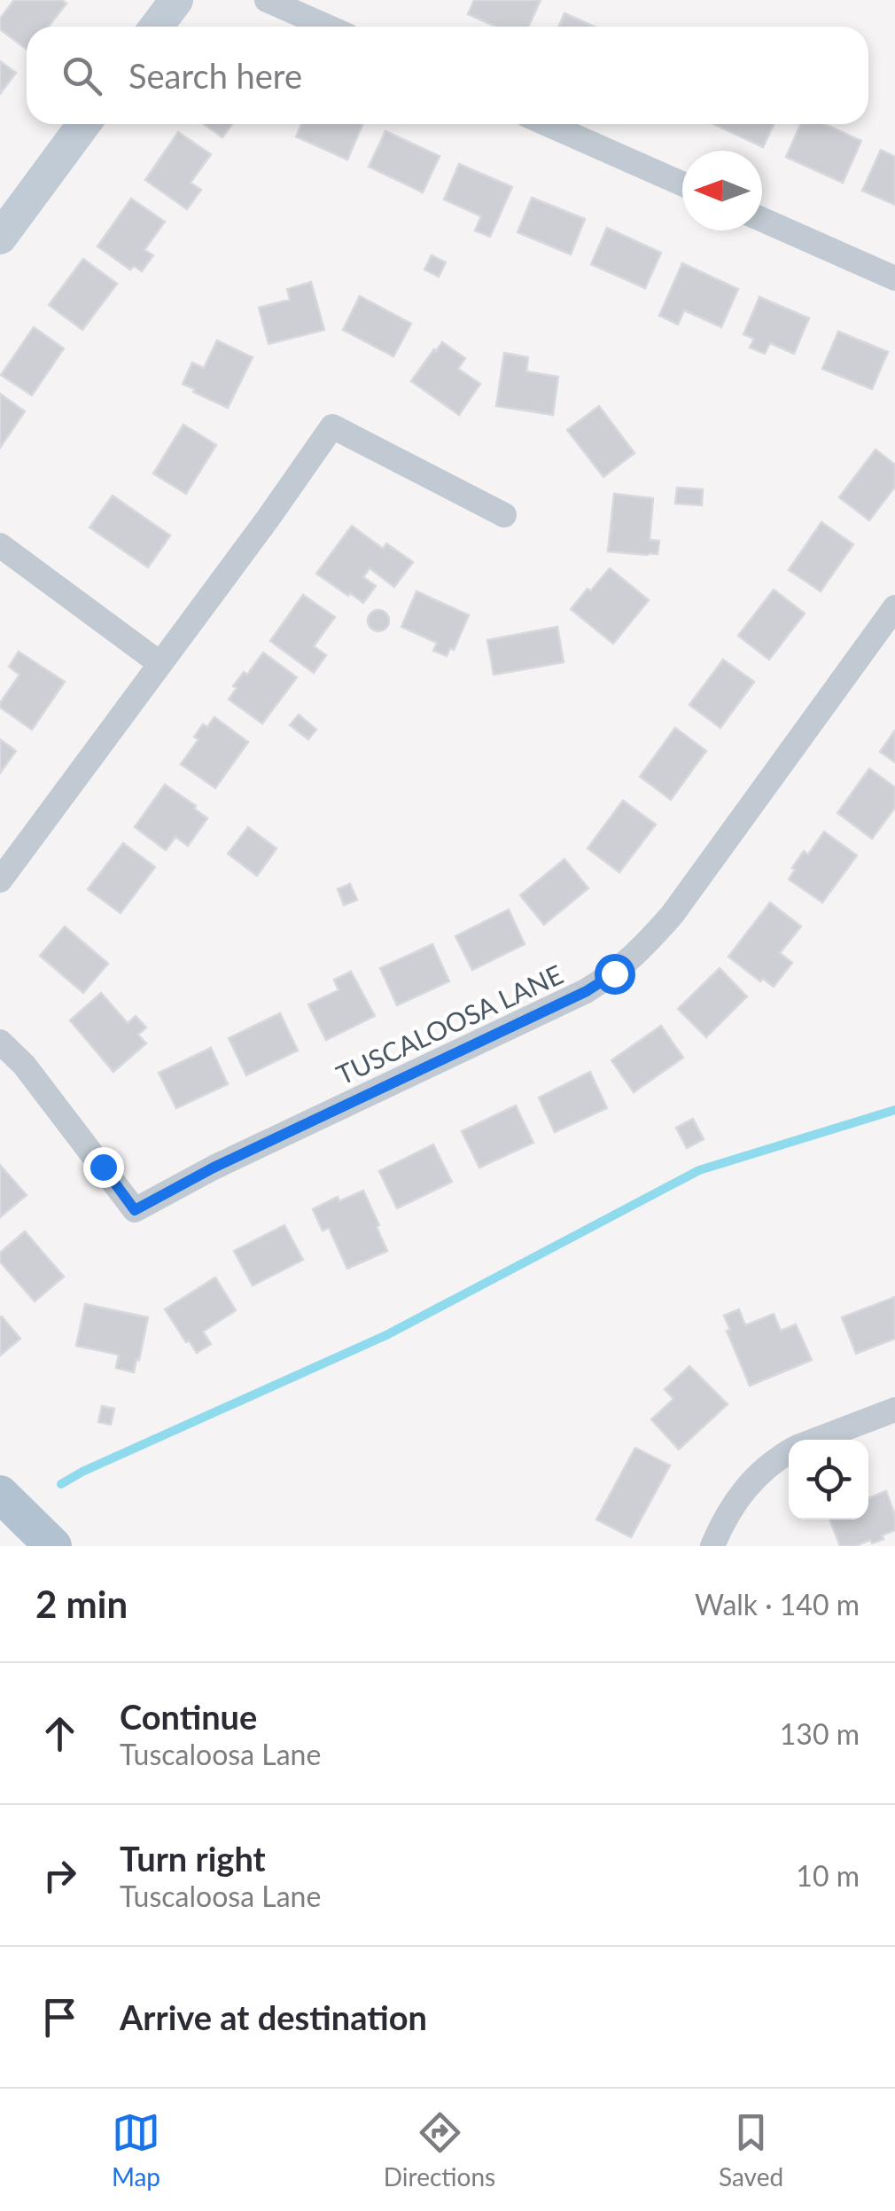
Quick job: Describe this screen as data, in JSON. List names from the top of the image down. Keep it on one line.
{"streets":{"street":["TUSCALOOSA LANE"]},"north":"left","page":{"search":"Search here","heading":["2 min","Walk · 140 m"],"list":[["Continue","Tuscaloosa Lane","130 m"],["Turn right","Tuscaloosa Lane","10 m"],"Arrive at destination"],"nav":["Map","Directions","Saved"]}}
